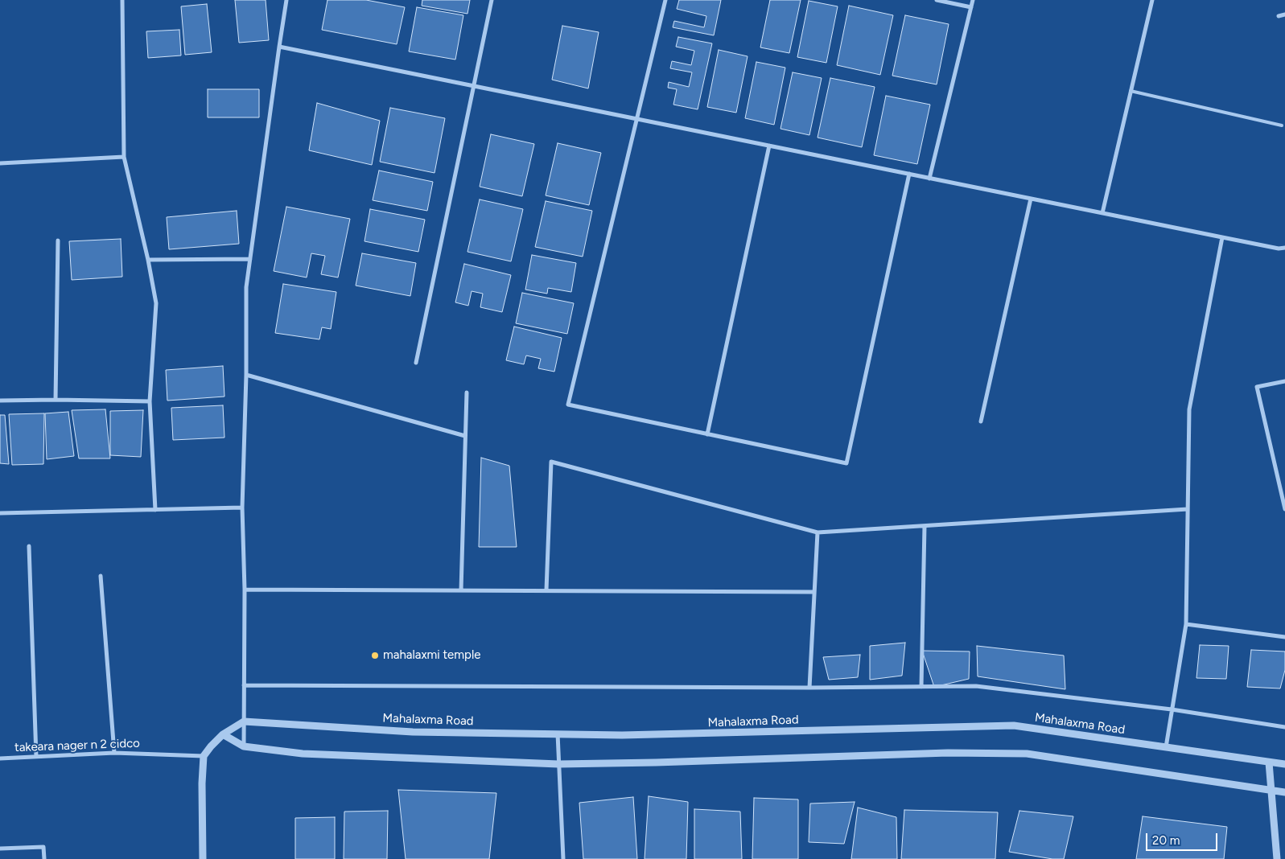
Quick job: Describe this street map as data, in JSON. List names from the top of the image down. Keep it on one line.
{"streets":{"street":["Mahalaxma Road","takeara nager n 2 cidco"]},"places":["mahalaxmi temple"],"scale_bar":"20 m"}
